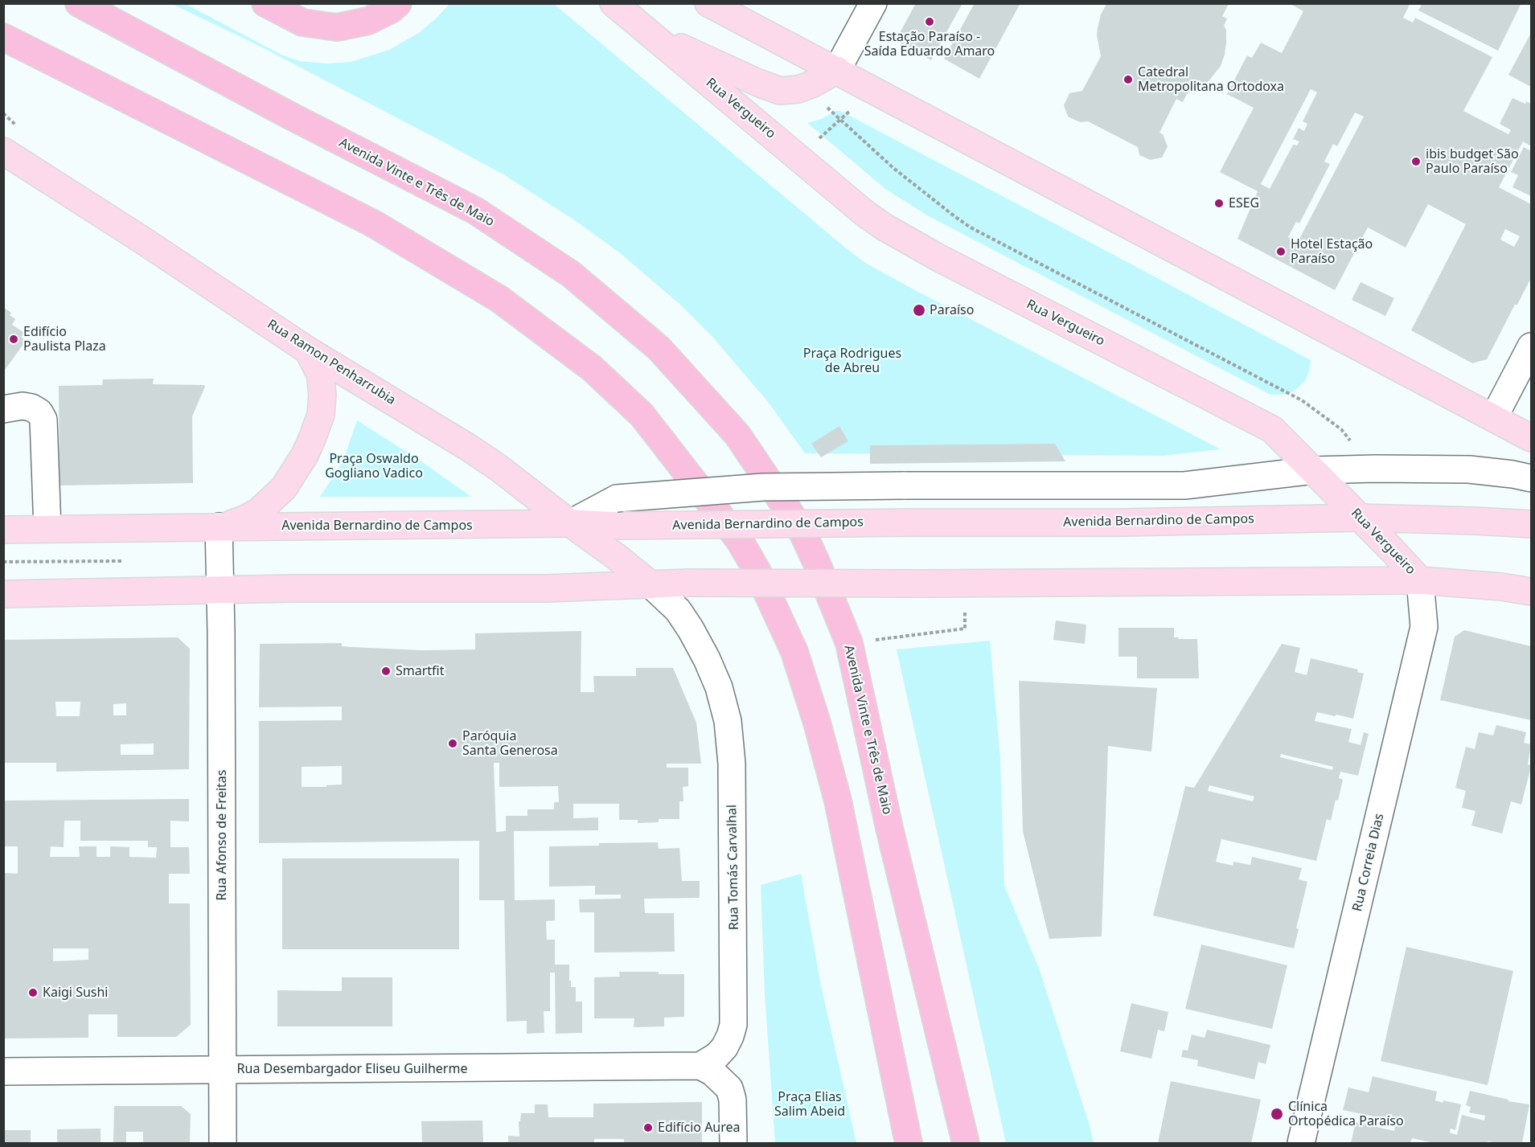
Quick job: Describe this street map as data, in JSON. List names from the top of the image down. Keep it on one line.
{"streets":{"highway":["Avenida Vinte e Três de Maio"],"main road":["Rua Vergueiro","Rua Ramon Penharrubia","Avenida Bernardino de Campos"],"street":["Rua Afonso de Freitas","Rua Correia Dias","Rua Tomás Carvalhal","Rua Desembargador Eliseu Guilherme"]},"crossings":[["Rua Vergueiro","Avenida Bernardino de Campos"],["Rua Vergueiro","Rua Correia Dias"],["Rua Ramon Penharrubia","Avenida Bernardino de Campos"],["Rua Ramon Penharrubia","Rua Tomás Carvalhal"],["Avenida Bernardino de Campos","Rua Afonso de Freitas"],["Rua Afonso de Freitas","Rua Desembargador Eliseu Guilherme"],["Rua Tomás Carvalhal","Rua Desembargador Eliseu Guilherme"]],"parks":["Praça Rodrigues de Abreu","Praça Oswaldo Gogliano Vadico","Praça Elias Salim Abeid"],"places":["Estação Paraíso - Saída Eduardo Amaro","Catedral Metropolitana Ortodoxa","ibis budget São Paulo Paraíso","ESEG","Hotel Estação Paraíso","Paraíso","Edifício Paulista Plaza","Smartfit","Paróquia Santa Generosa","Kaigi Sushi","Clínica Ortopédica Paraíso","Edifício Aurea"]}
